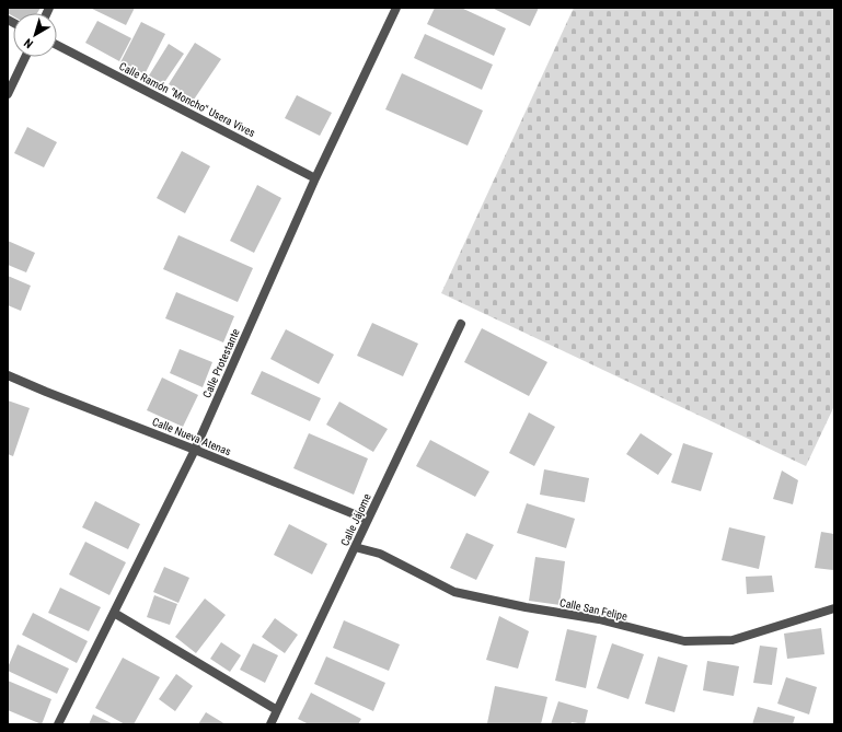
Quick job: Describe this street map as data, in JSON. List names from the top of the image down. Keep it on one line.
{"streets":{"street":["Calle Ramón \"Moncho\" Usera Vives","Calle Protestante","Calle Nueva Atenas","Calle Jájome","Calle San Felipe"]},"crossings":[["Calle Ramón \"Moncho\" Usera Vives","Calle Protestante"],["Calle Protestante","Calle Nueva Atenas"],["Calle Nueva Atenas","Calle Jájome"],["Calle Jájome","Calle San Felipe"]],"north":"bottom left"}
